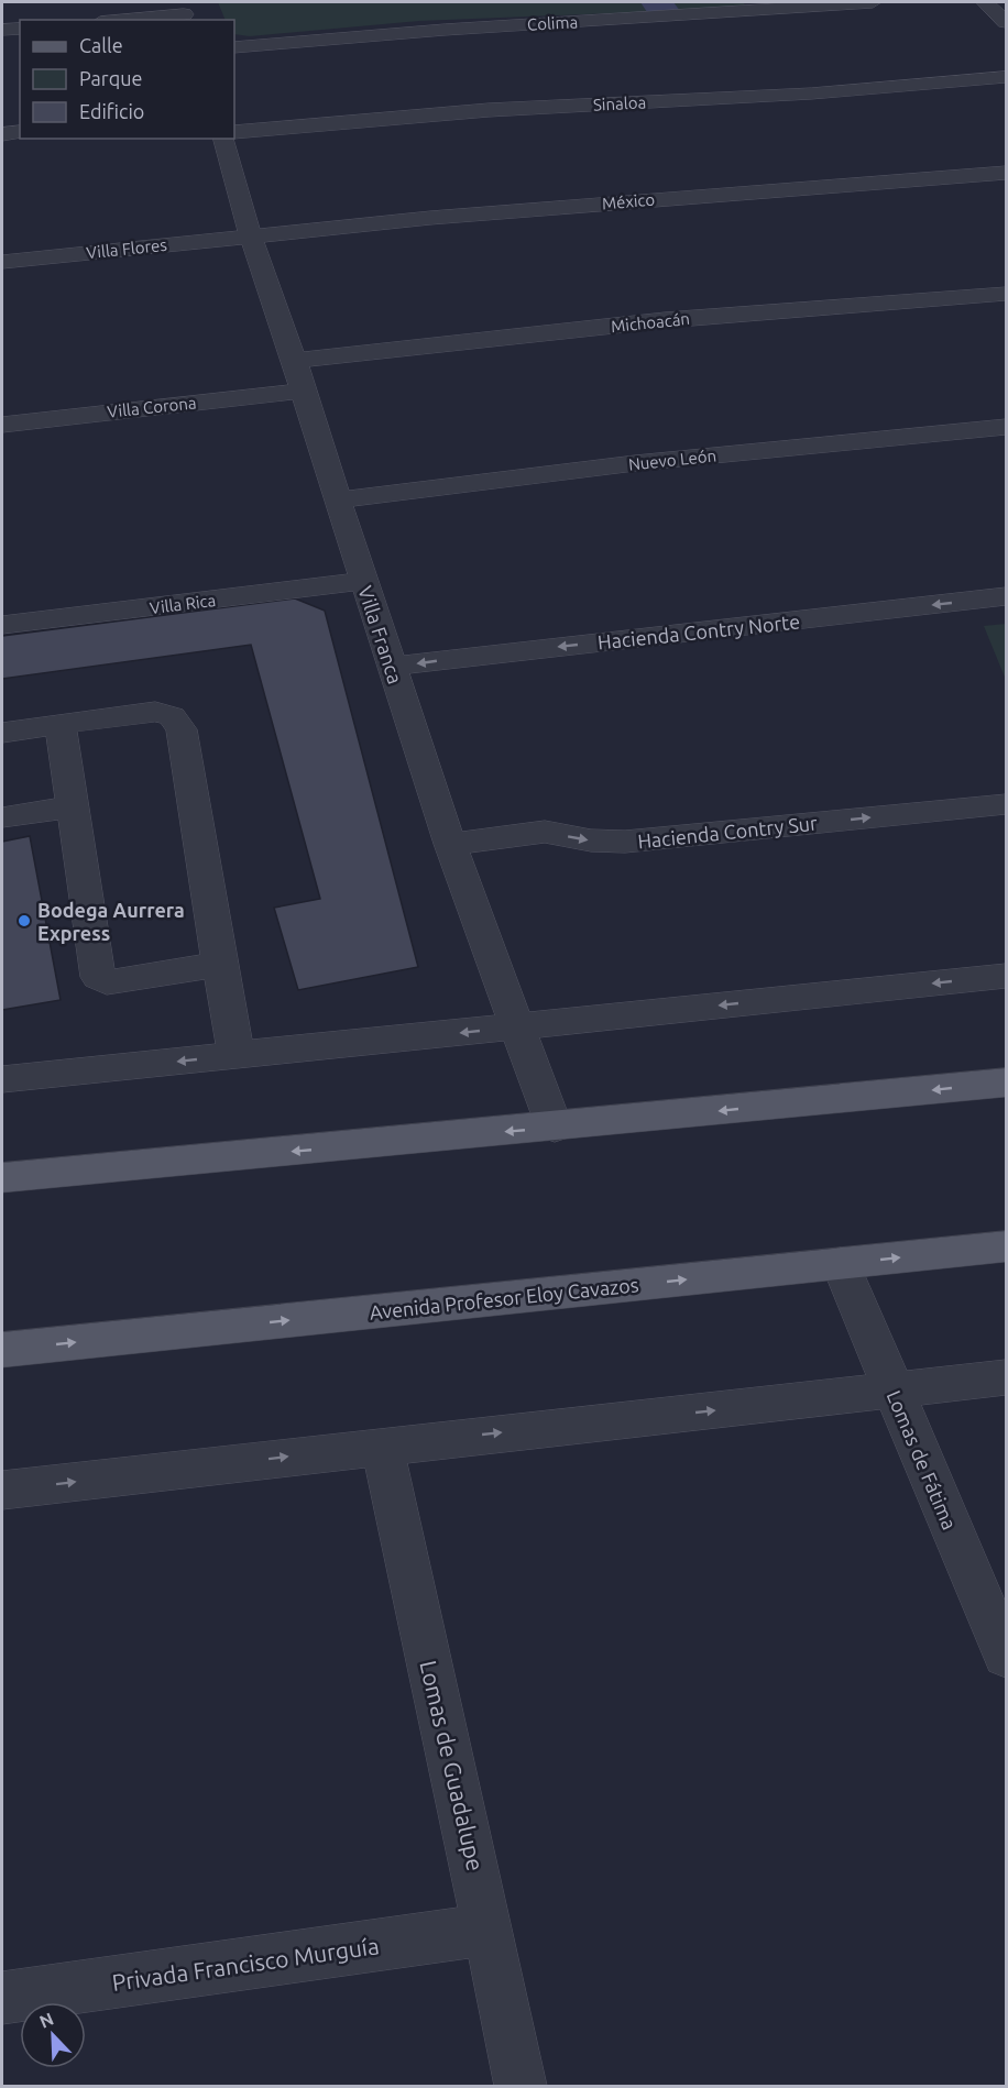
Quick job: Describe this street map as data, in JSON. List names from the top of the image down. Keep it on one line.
{"streets":{"main road":["Avenida Profesor Eloy Cavazos"],"street":["Colima","Sinaloa","México","Villa Flores","Michoacán","Villa Corona","Nuevo León","Villa Rica","Hacienda Contry Norte","Villa Franca","Hacienda Contry Sur","Lomas de Fátima","Lomas de Guadalupe","Privada Francisco Murguía"]},"crossings":[["México","Villa Flores"],["México","Villa Franca"],["Villa Flores","Villa Franca"],["Michoacán","Villa Franca"],["Villa Corona","Villa Franca"],["Nuevo León","Villa Franca"],["Villa Rica","Villa Franca"],["Hacienda Contry Norte","Villa Franca"],["Villa Franca","Hacienda Contry Sur"],["Avenida Profesor Eloy Cavazos","Lomas de Fátima"],["Lomas de Guadalupe","Privada Francisco Murguía"]],"one_way":["Hacienda Contry Norte"],"places":["Bodega Aurrera Express"],"legend":["Calle","Parque","Edificio"],"north":"top left"}
